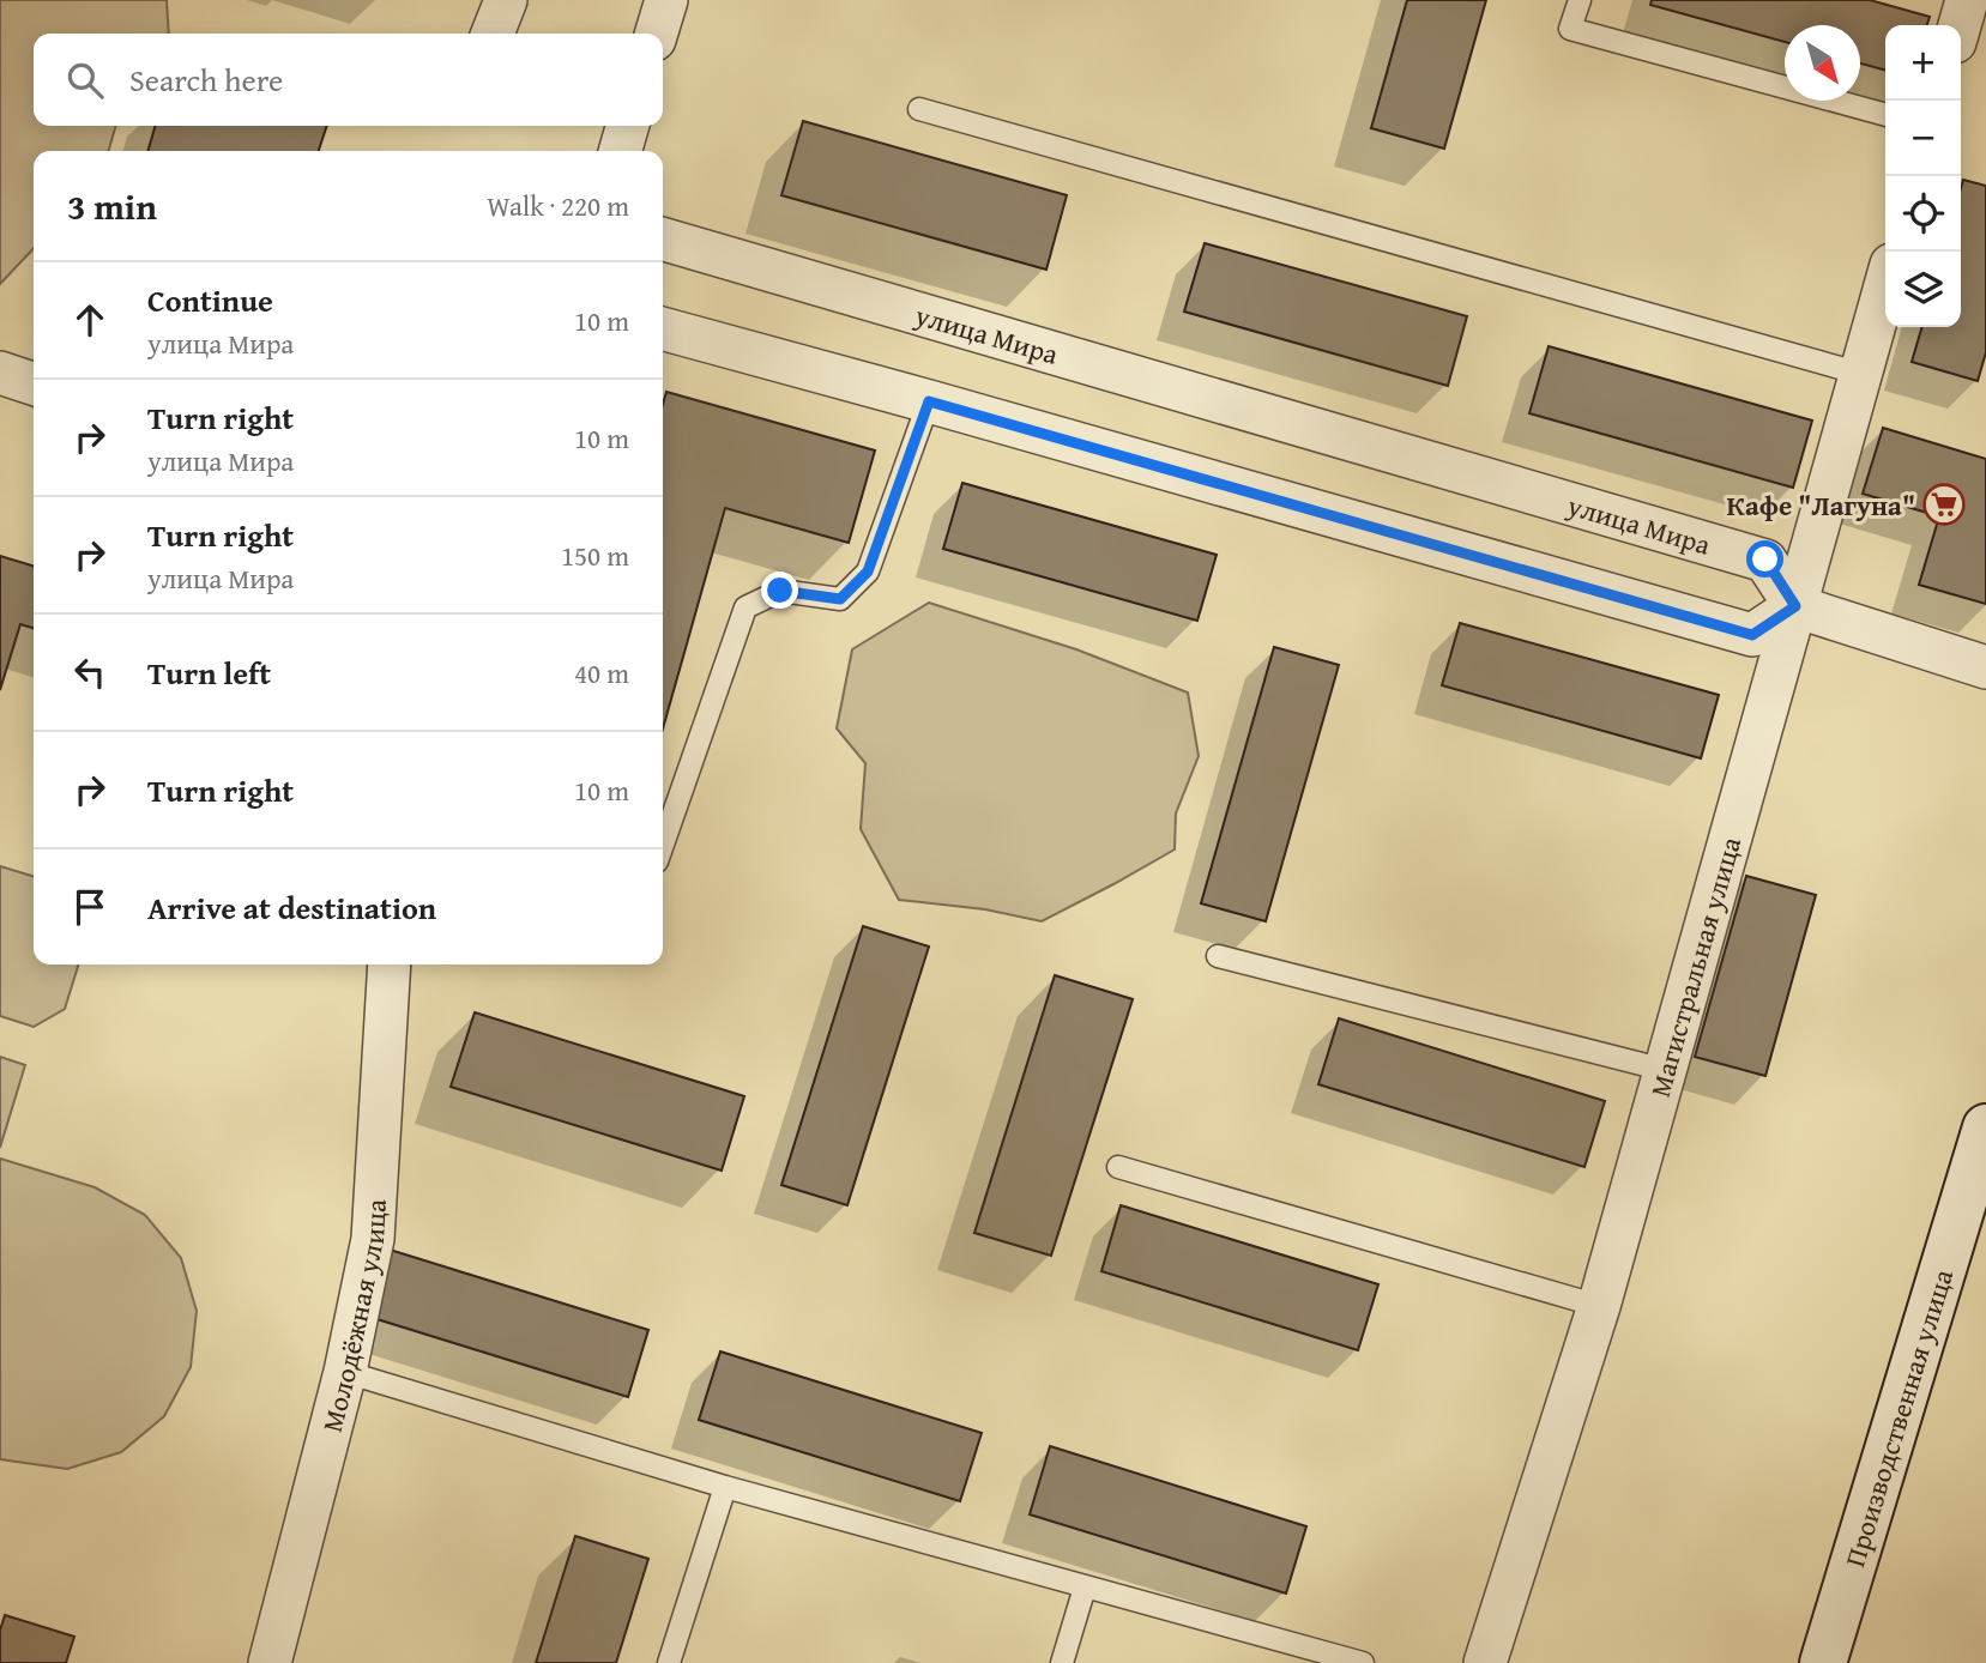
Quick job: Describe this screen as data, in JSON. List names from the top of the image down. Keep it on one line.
{"streets":{"street":["улица Мира","Магистральная улица","Молодёжная улица","Производственная улица"]},"crossings":[["улица Мира","Магистральная улица"]],"places":{"supermarket":["Кафе \"Лагуна\""]},"north":"bottom right","page":{"map_buttons":["+","−"],"search":"Search here","heading":["3 min","Walk · 220 m"],"list":[["Continue","улица Мира","10 m"],["Turn right","улица Мира","10 m"],["Turn right","улица Мира","150 m"],["Turn left","40 m"],["Turn right","10 m"],"Arrive at destination"]}}
